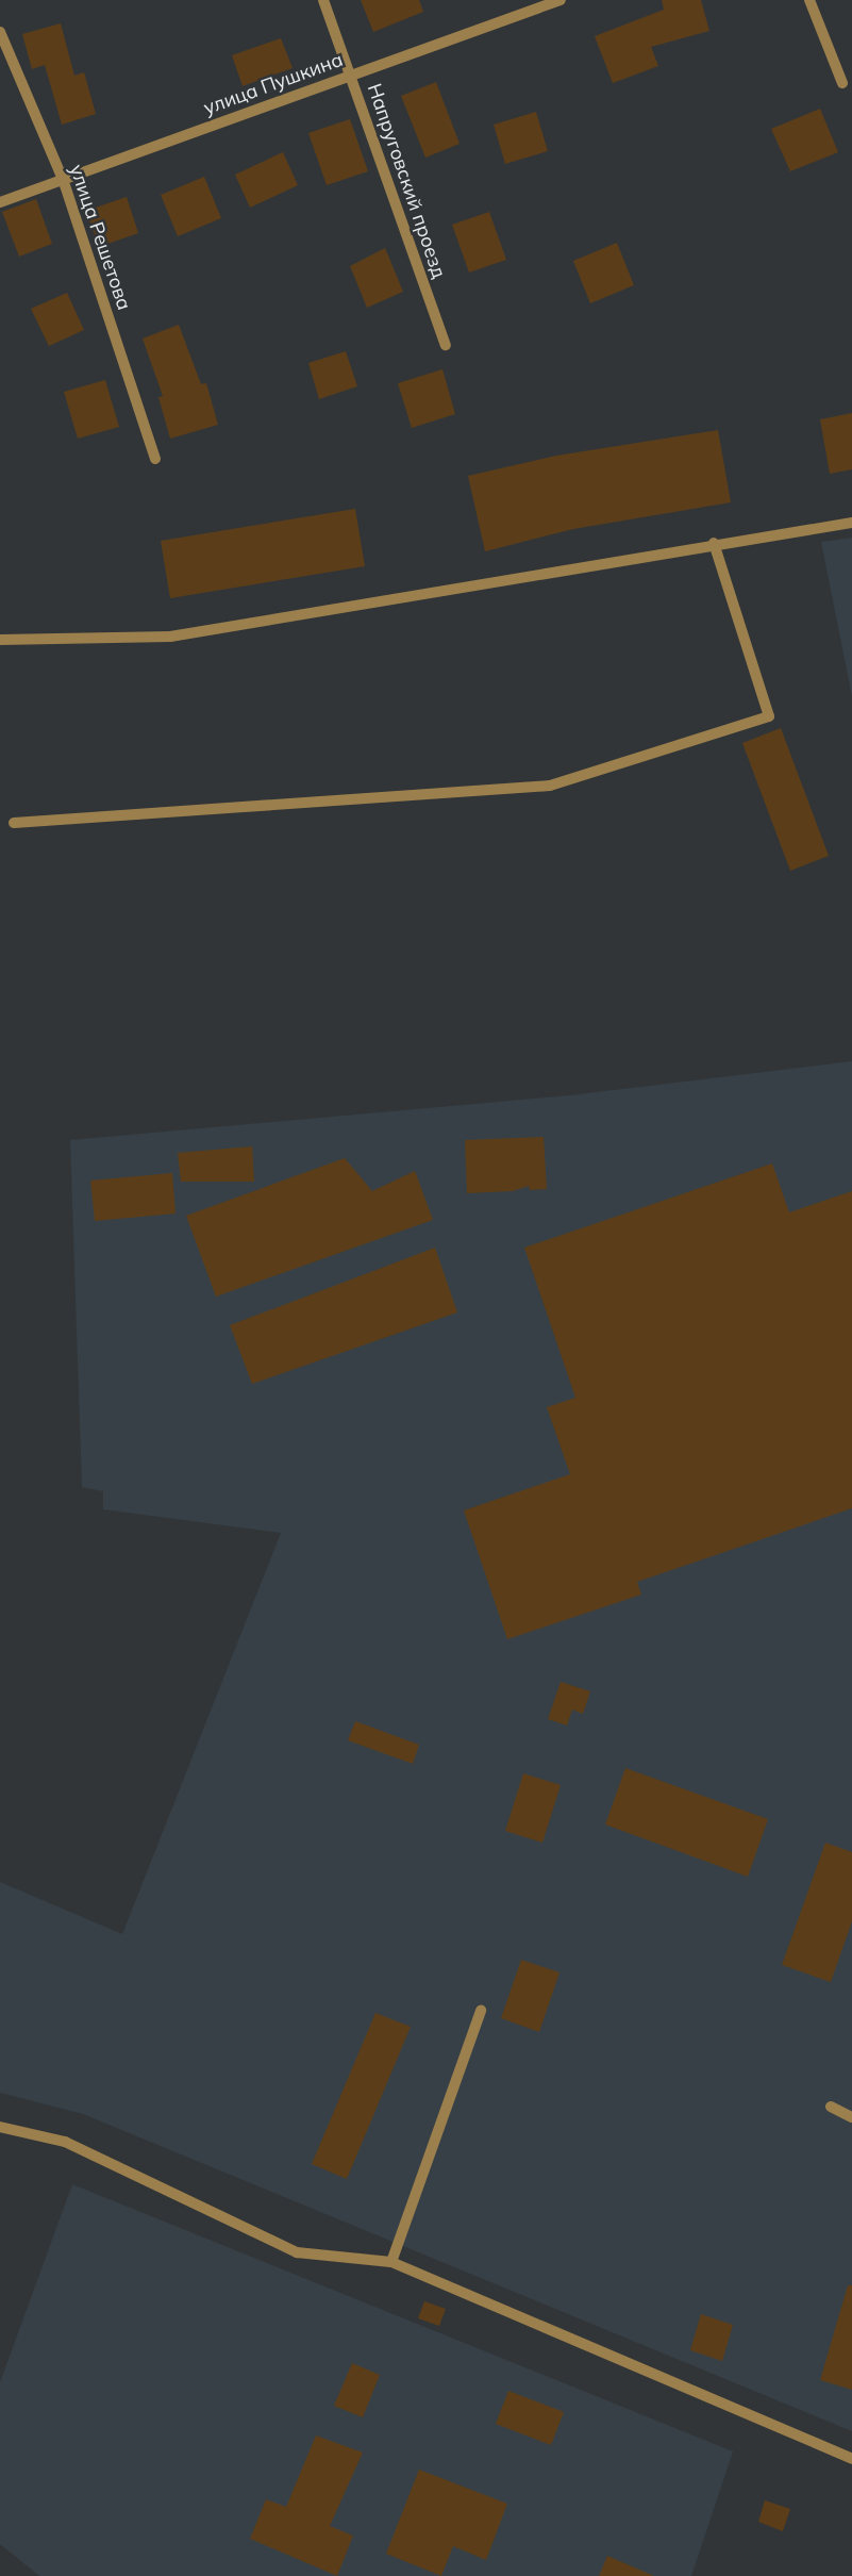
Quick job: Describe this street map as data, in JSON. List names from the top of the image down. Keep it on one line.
{"streets":{"street":["улица Пушкина","Напруговский проезд","улица Решетова"]},"crossings":[["улица Пушкина","Напруговский проезд"],["улица Пушкина","улица Решетова"]]}
